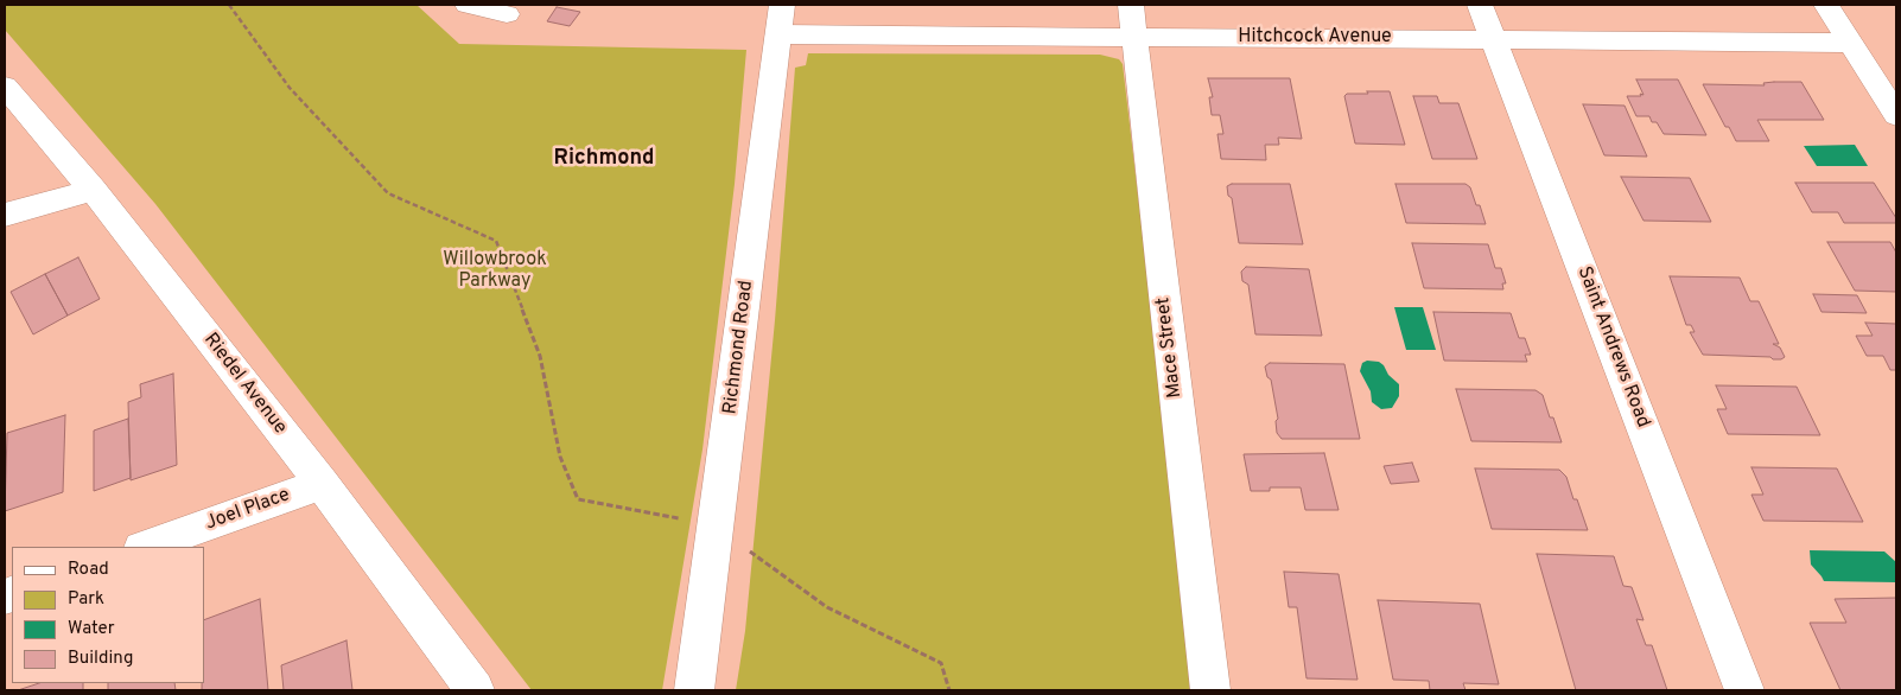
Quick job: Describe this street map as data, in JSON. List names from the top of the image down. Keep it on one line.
{"streets":{"street":["Hitchcock Avenue","Richmond Road","Mace Street","Saint Andrews Road","Riedel Avenue","Joel Place"]},"crossings":[["Hitchcock Avenue","Richmond Road"],["Hitchcock Avenue","Mace Street"],["Hitchcock Avenue","Saint Andrews Road"],["Riedel Avenue","Joel Place"]],"districts":["Richmond"],"parks":["Willowbrook Parkway"],"legend":["Road","Park","Water","Building"]}
